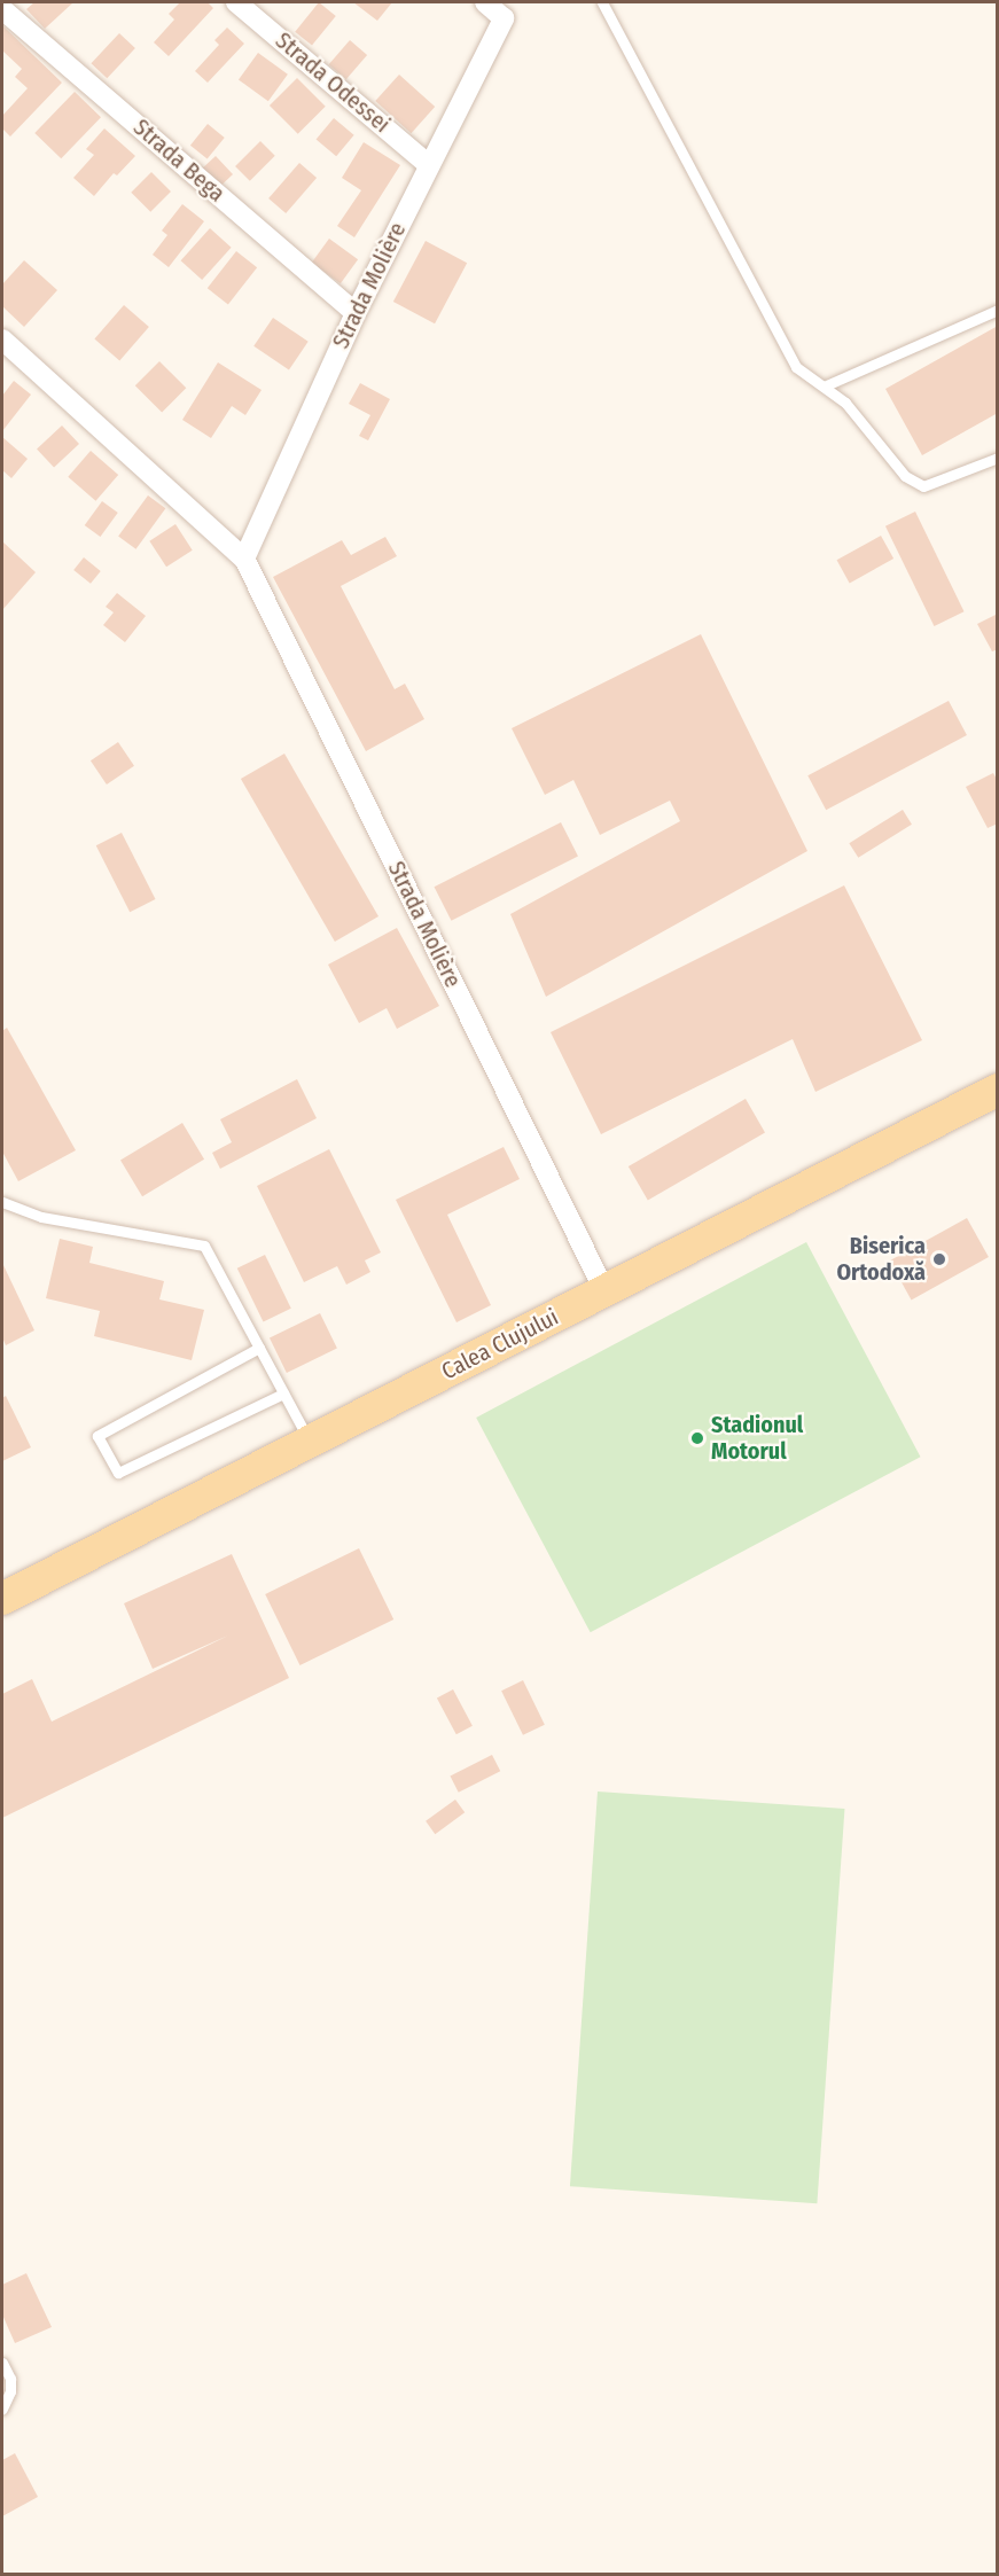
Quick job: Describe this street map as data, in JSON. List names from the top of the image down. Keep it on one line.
{"streets":{"main road":["Calea Clujului"],"street":["Strada Odessei","Strada Bega","Strada Molière"]},"crossings":[["Strada Odessei","Strada Molière"],["Strada Bega","Strada Molière"],["Strada Molière","Calea Clujului"]],"places":["Biserica Ortodoxă","Stadionul Motorul"]}
